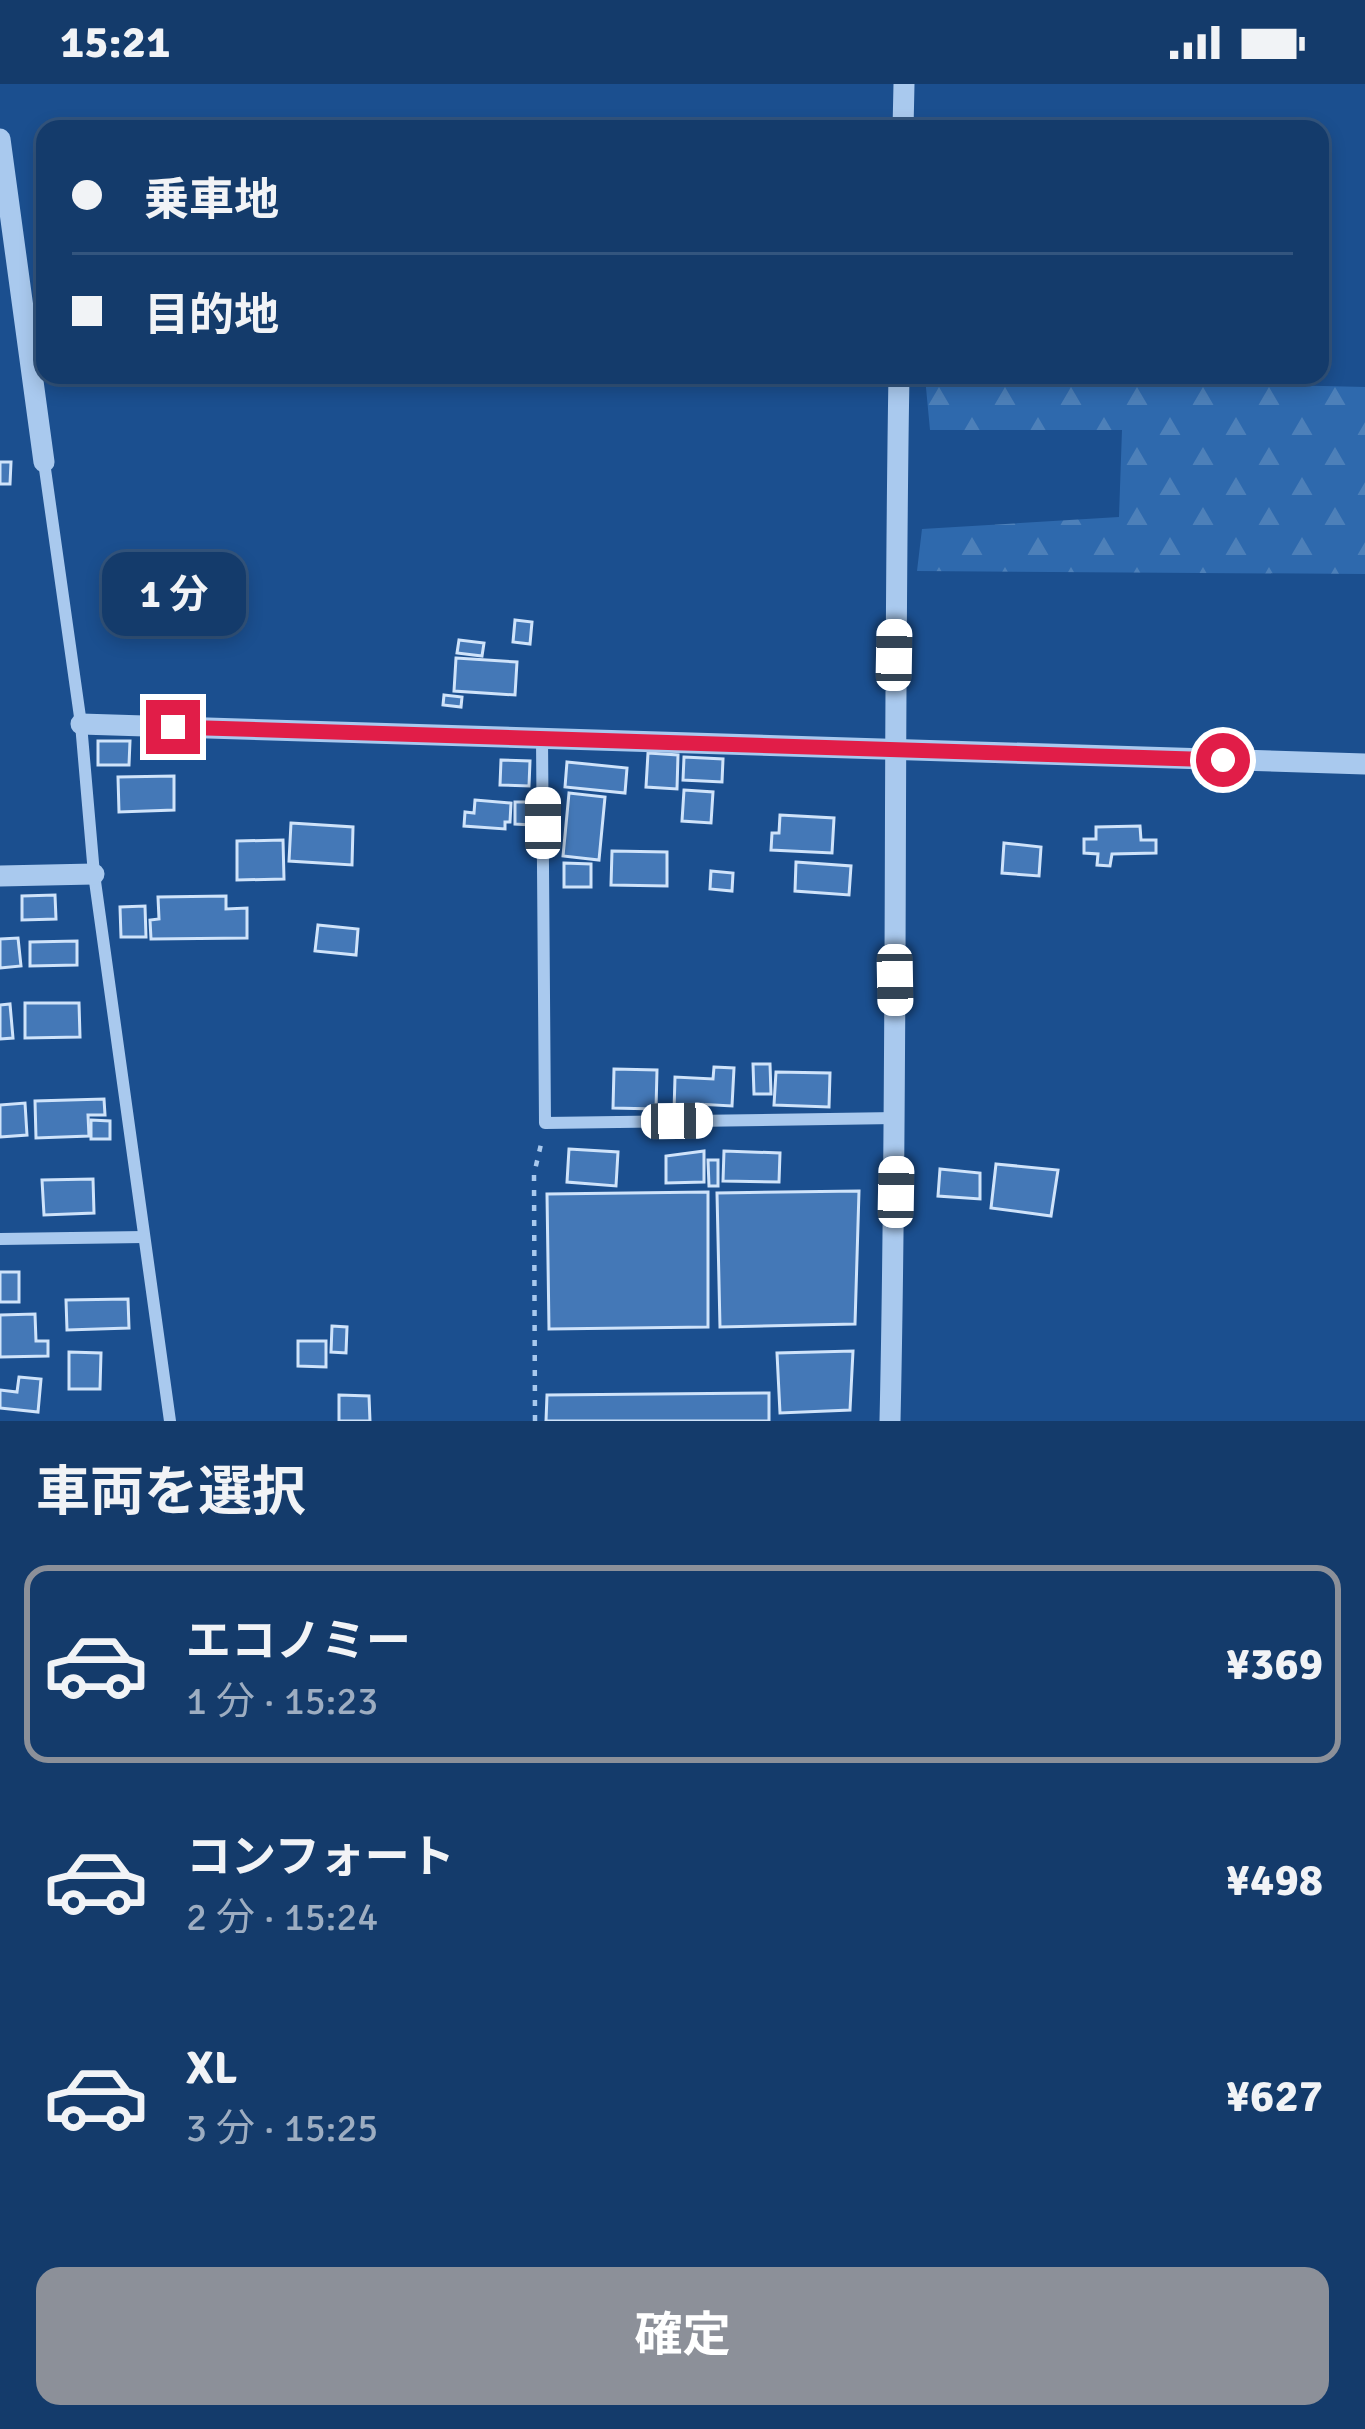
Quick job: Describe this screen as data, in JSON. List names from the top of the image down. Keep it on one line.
{"page":{"status":"15:21","banner":["乗車地","目的地"],"bubble":"1 分","heading":"車両を選択","list":[{"name":"エコノミー","note":"1 分 · 15:23","value":"¥369"},{"name":"コンフォート","note":"2 分 · 15:24","value":"¥498"},{"name":"XL","note":"3 分 · 15:25","value":"¥627"}],"buttons":"確定"}}
